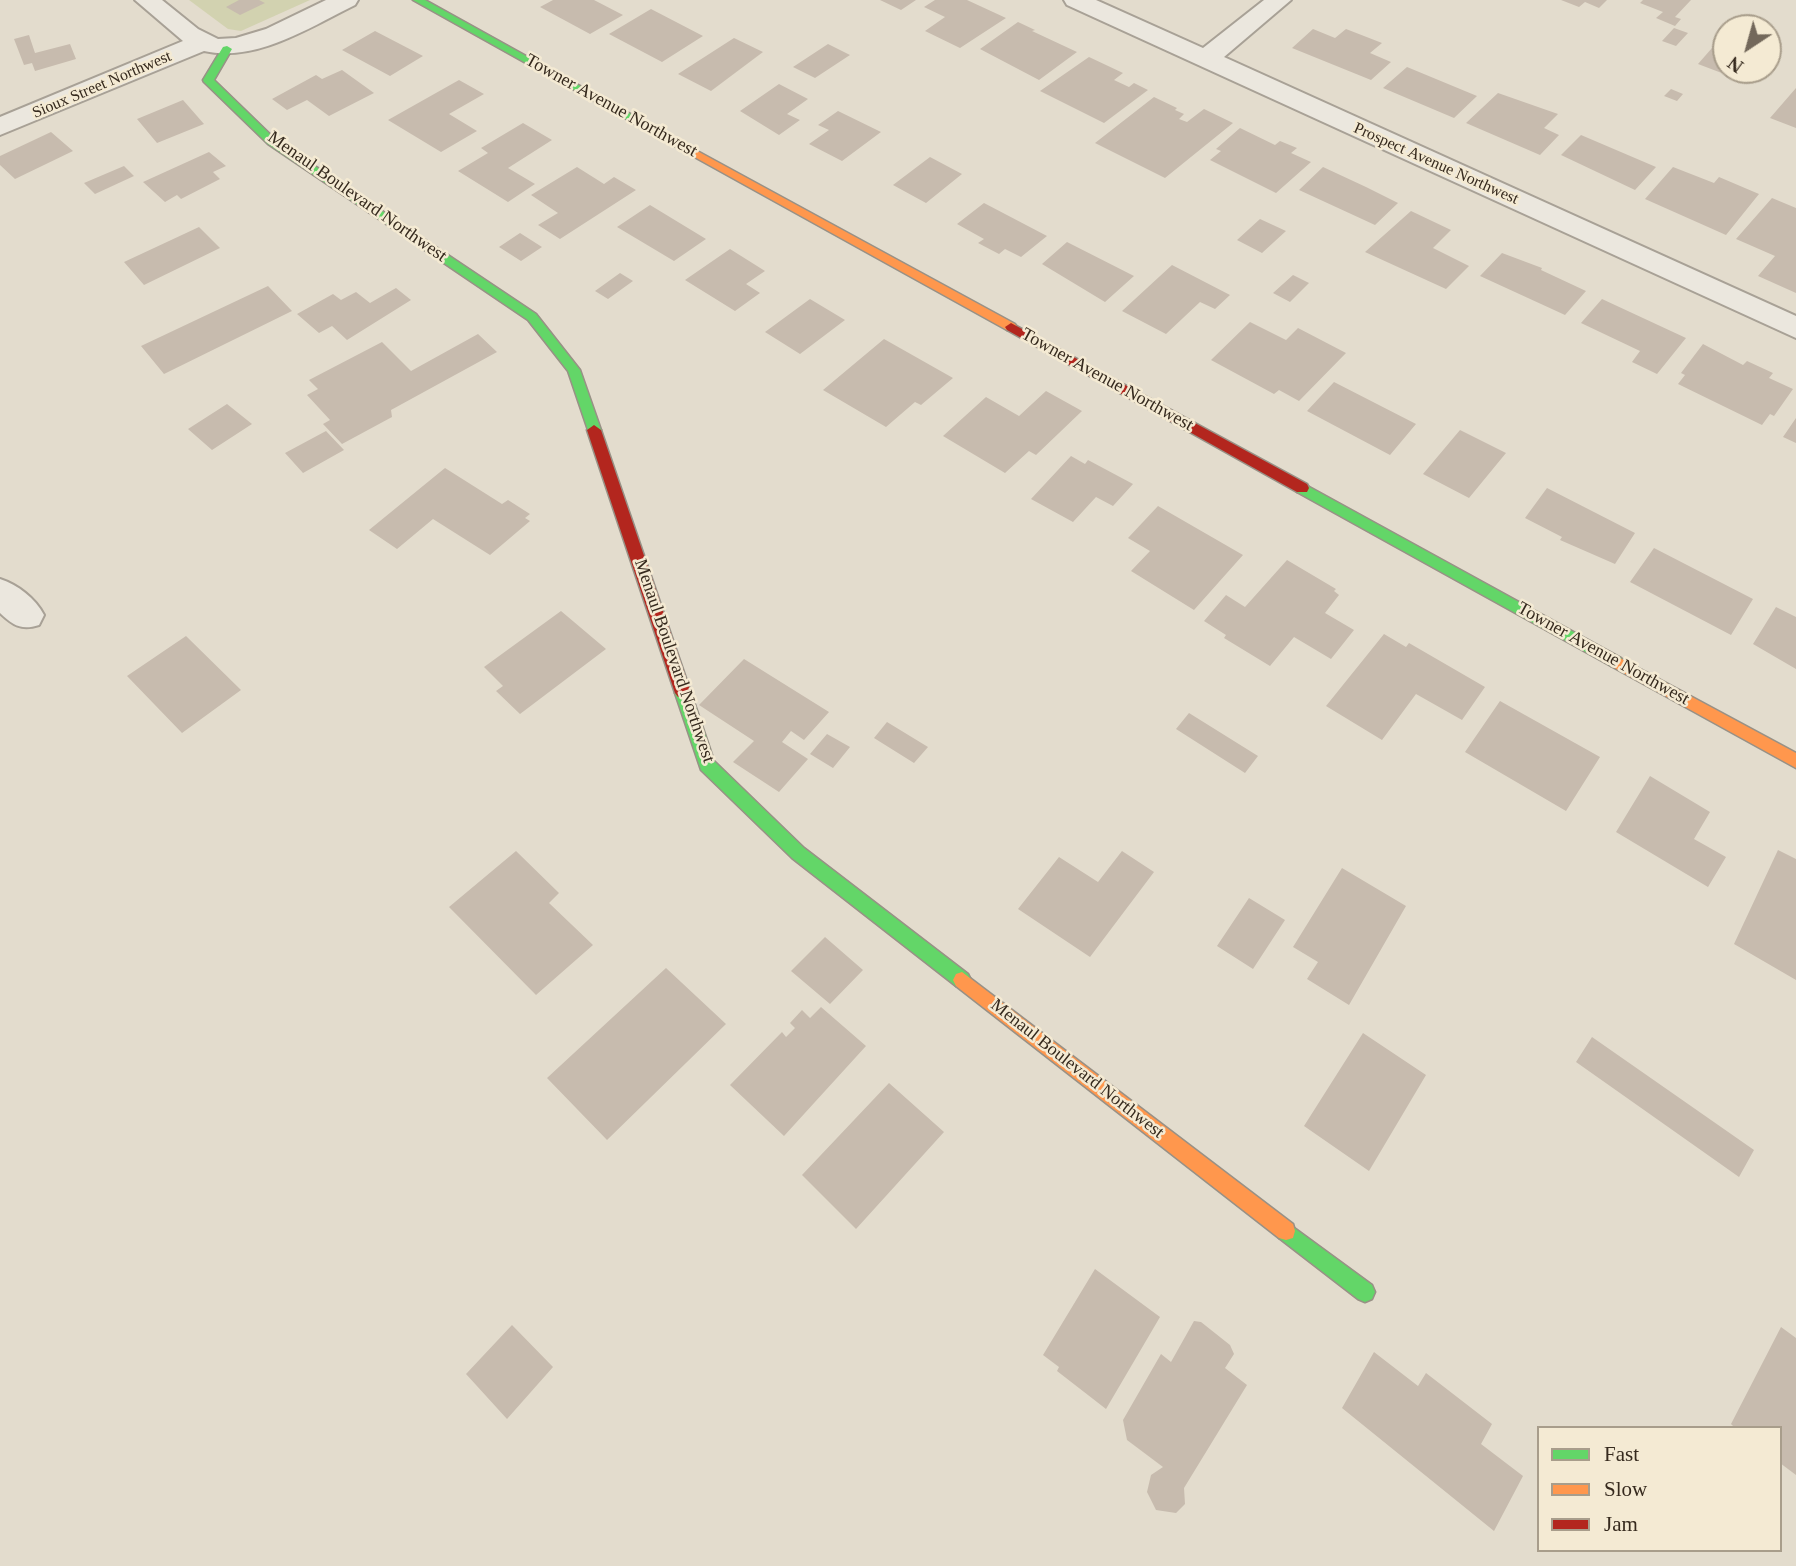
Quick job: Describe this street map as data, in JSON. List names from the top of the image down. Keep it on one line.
{"streets":{"street":["Sioux Street Northwest","Towner Avenue Northwest","Prospect Avenue Northwest","Menaul Boulevard Northwest"]},"crossings":[["Sioux Street Northwest","Menaul Boulevard Northwest"]],"legend":["Fast","Slow","Jam"],"north":"bottom left"}
